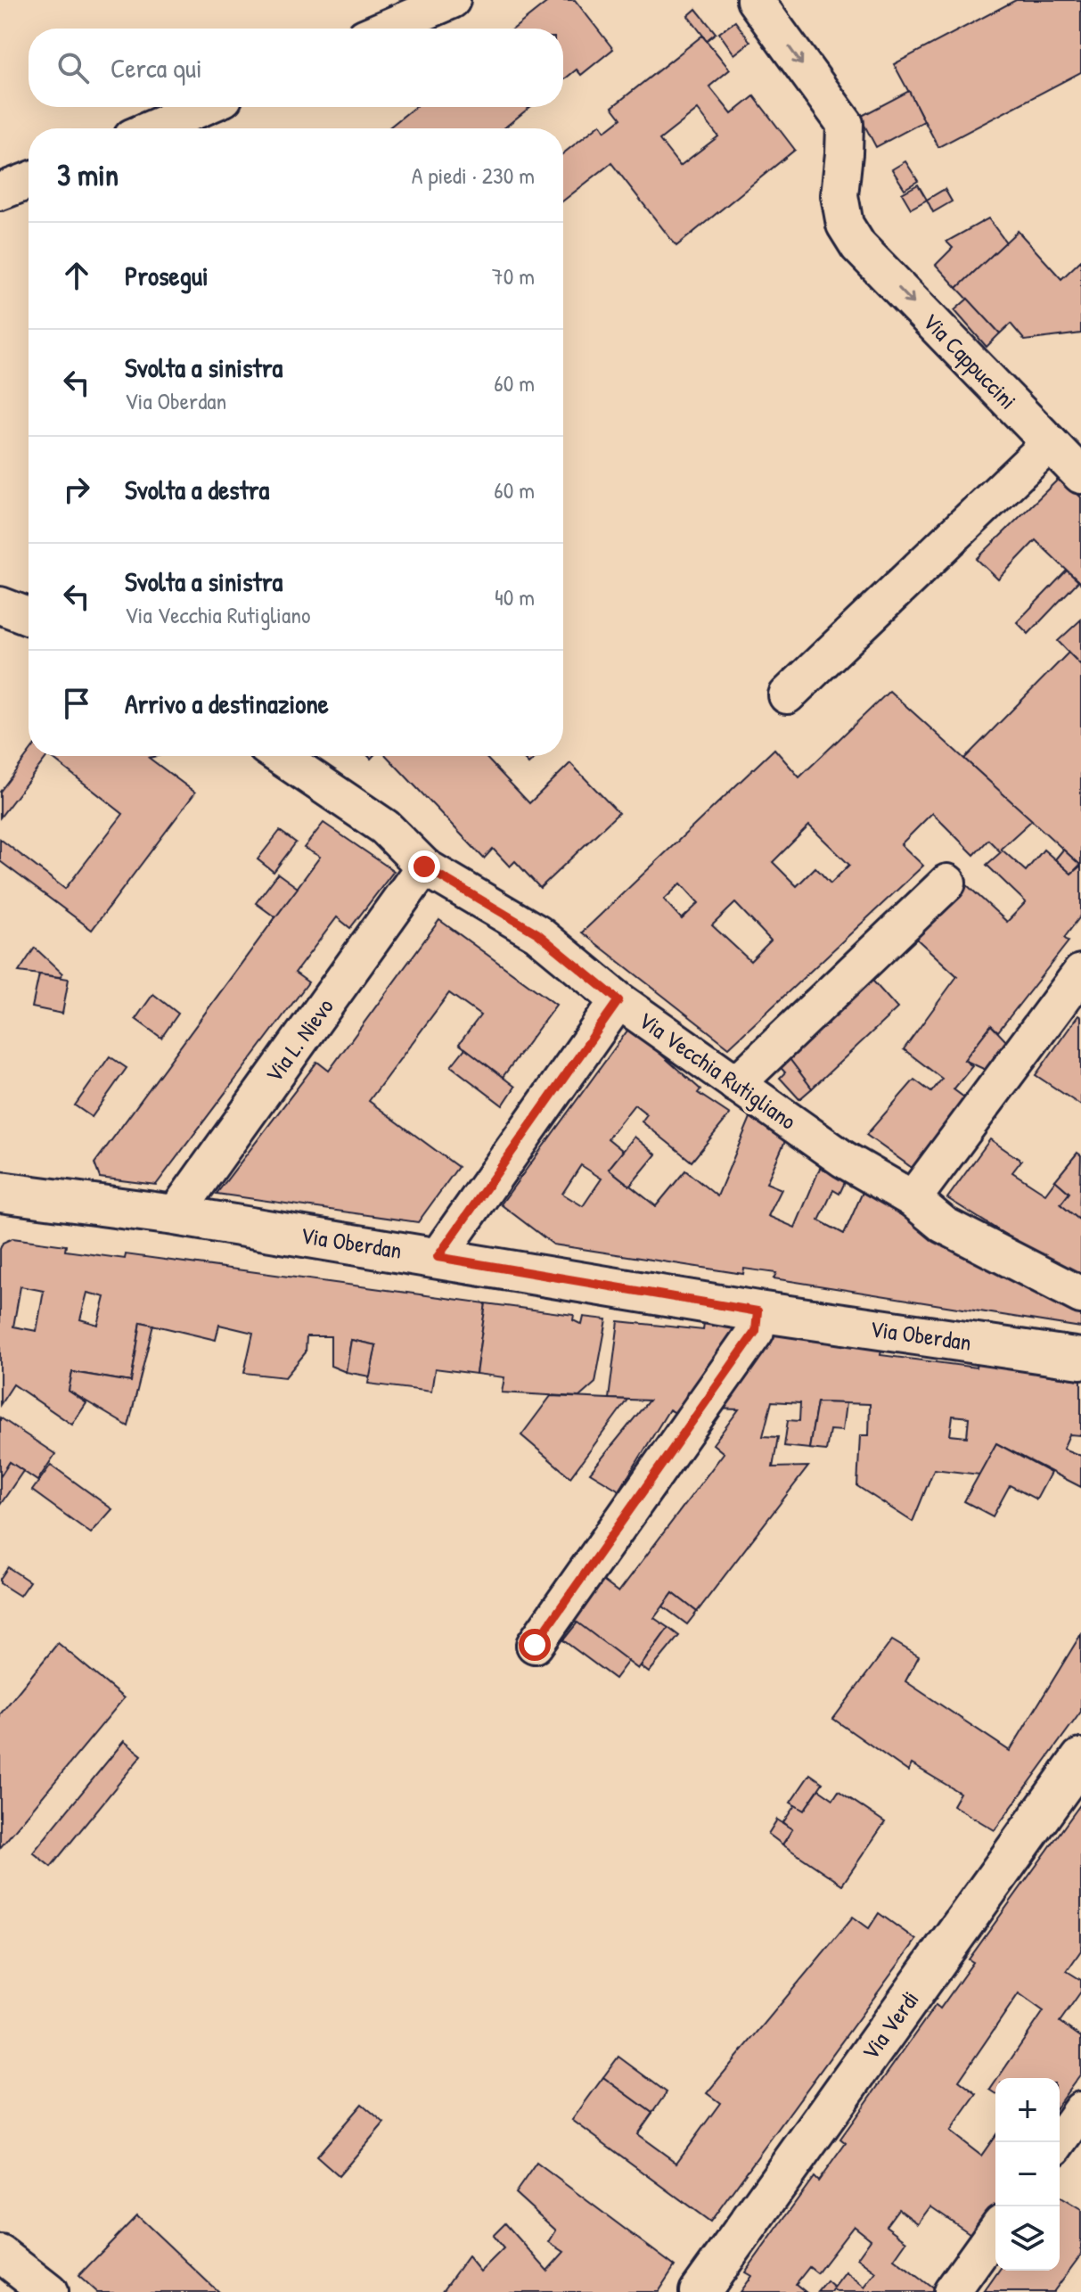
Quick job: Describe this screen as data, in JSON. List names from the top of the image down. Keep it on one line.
{"streets":{"street":["Via Cappuccini","Via L. Nievo","Via Vecchia Rutigliano","Via Oberdan","Via Verdi"]},"crossings":[["Via L. Nievo","Via Vecchia Rutigliano"],["Via L. Nievo","Via Oberdan"]],"one_way":["Via Cappuccini"],"page":{"search":"Cerca qui","heading":["3 min","A piedi · 230 m"],"list":[["Prosegui","70 m"],["Svolta a sinistra","Via Oberdan","60 m"],["Svolta a destra","60 m"],["Svolta a sinistra","Via Vecchia Rutigliano","40 m"],"Arrivo a destinazione"],"map_buttons":["+","−"]}}
